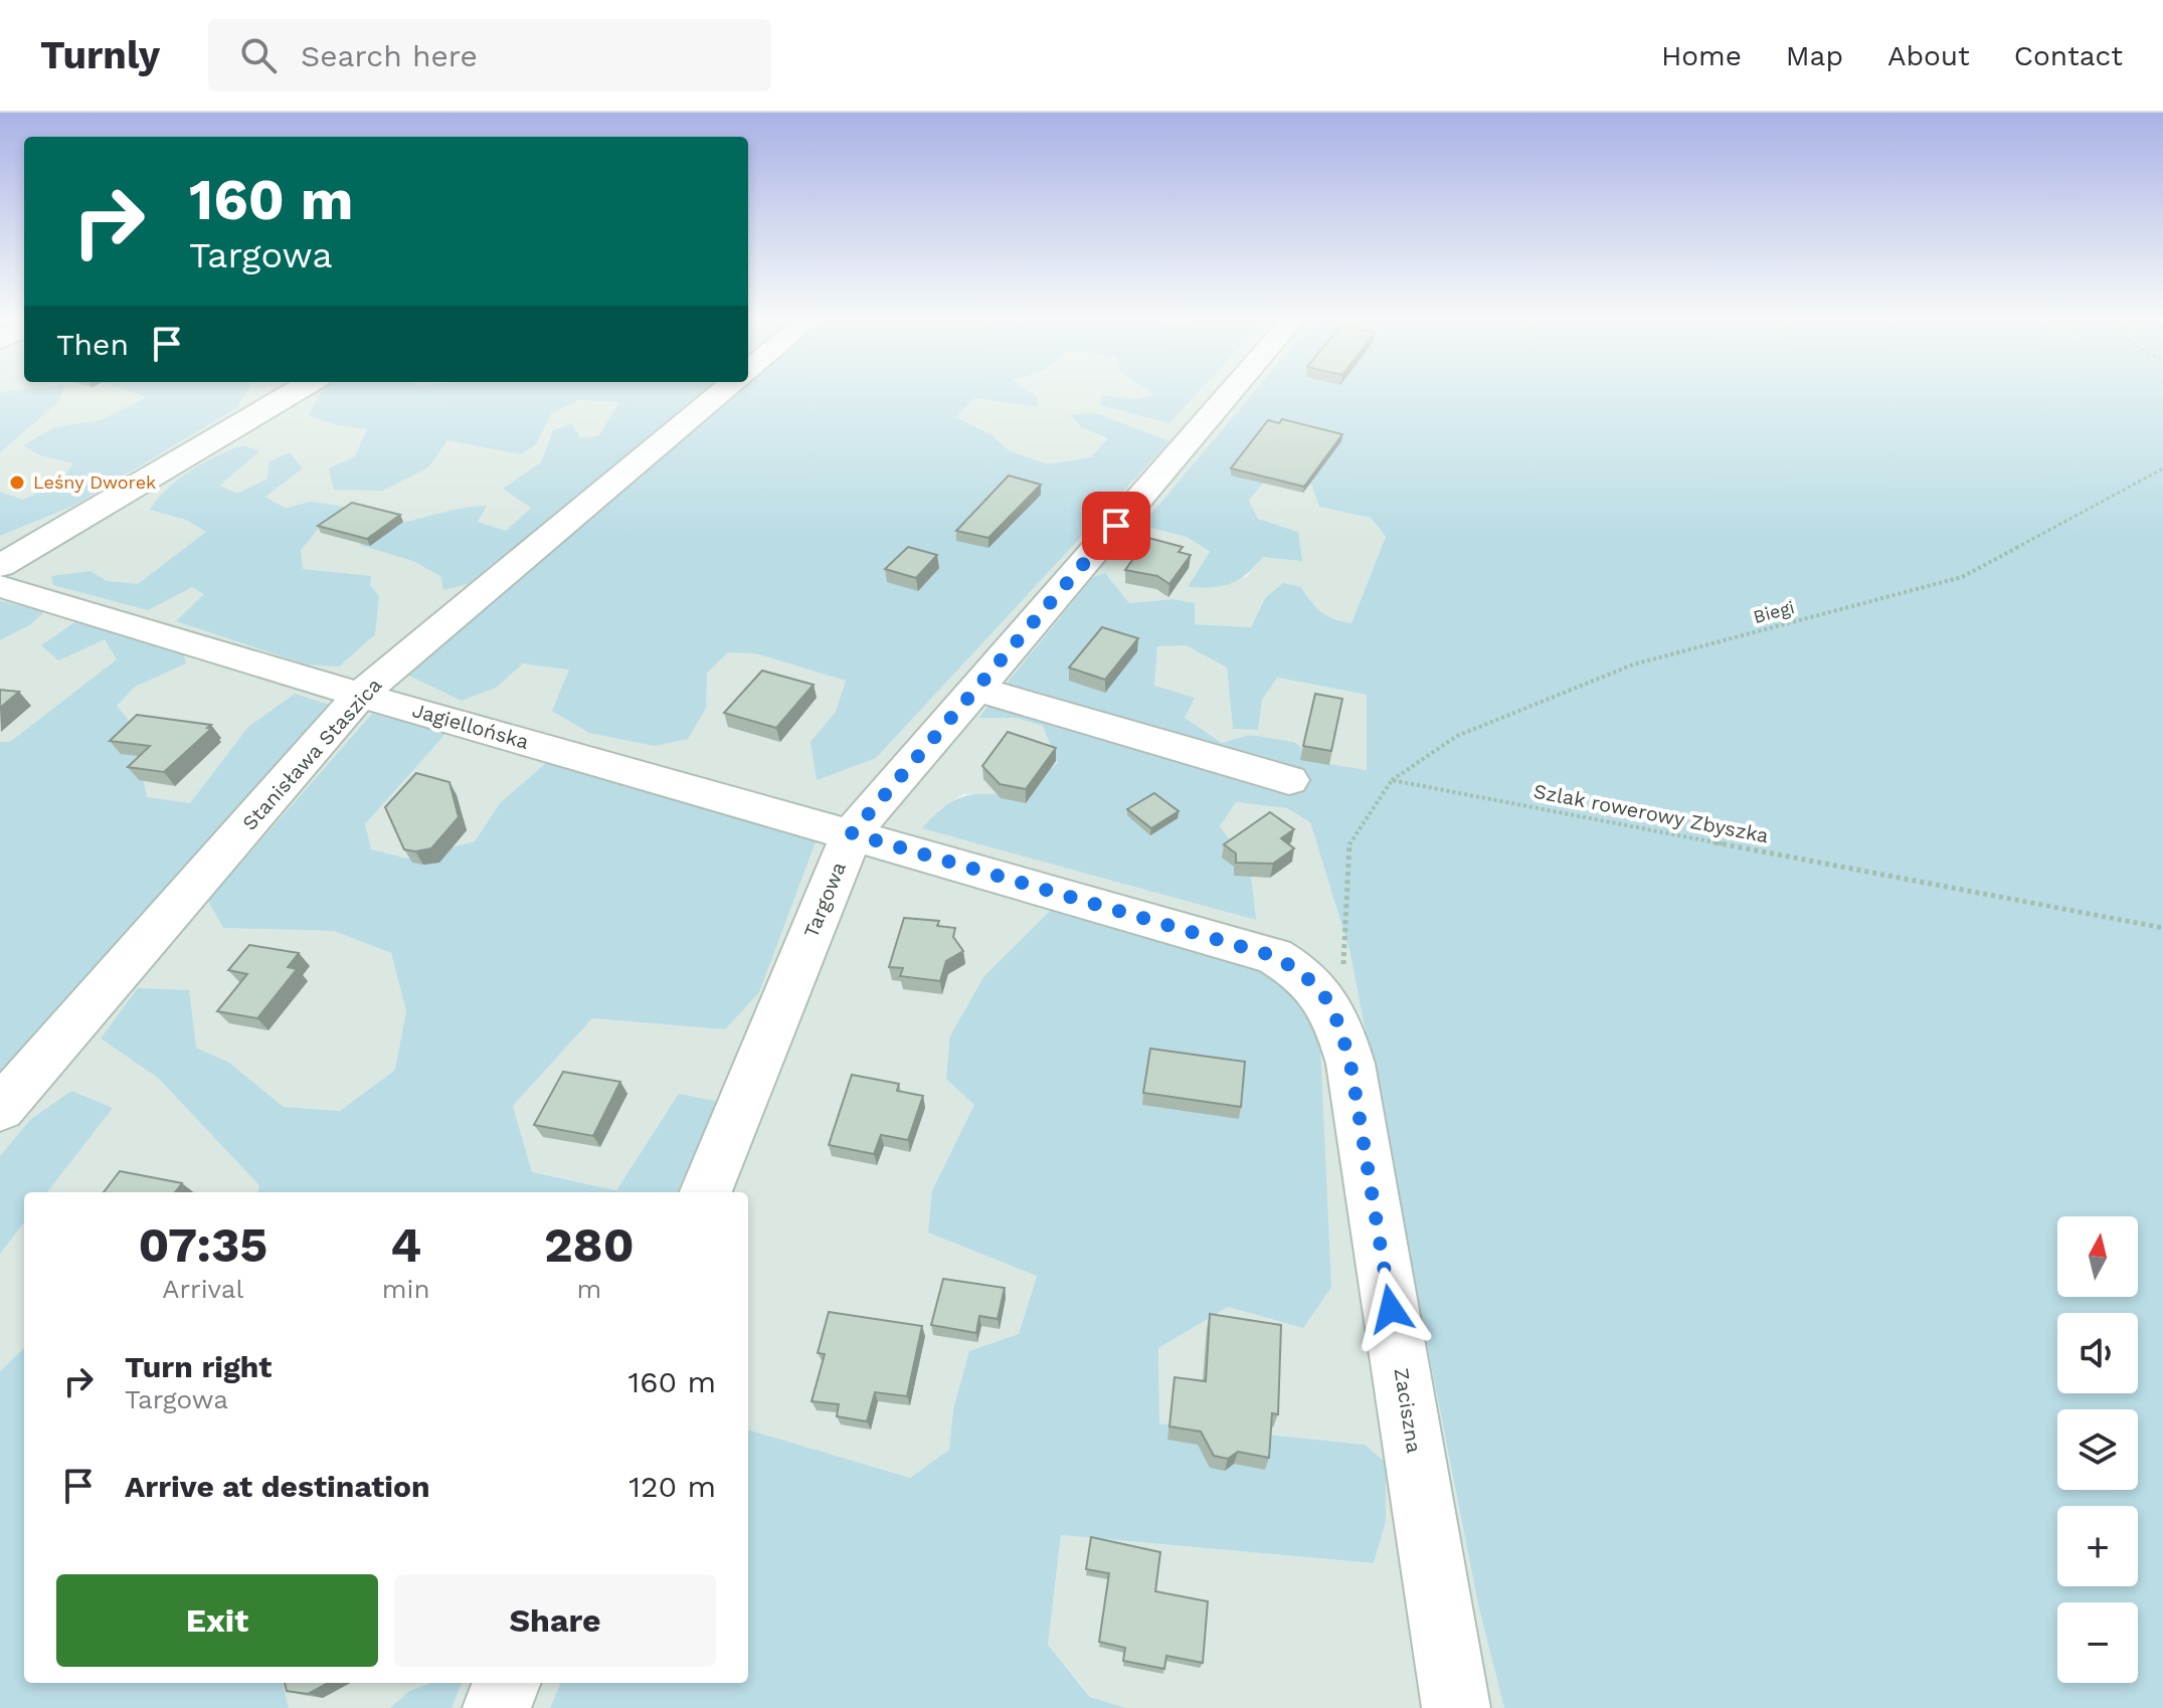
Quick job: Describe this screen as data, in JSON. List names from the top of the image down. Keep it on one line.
{"streets":{"street":["Jagiellońska","Stanisława Staszica","Targowa","Zaciszna"],"path":["Biegi","Szlak rowerowy Zbyszka"]},"crossings":[["Biegi","Szlak rowerowy Zbyszka"],["Jagiellońska","Stanisława Staszica"],["Jagiellońska","Targowa"],["Jagiellońska","Zaciszna"],["Targowa","Zaciszna"]],"places":["Leśny Dworek"],"north":"top","page":{"header":"Turnly","search":"Search here","nav":["Home","Map","About","Contact"],"turn":["160 m","Targowa"],"then":"Then","eta":["07:35","Arrival","4","min","280","m"],"map_buttons":["+","−"],"list":[{"name":"Turn right","note":"Targowa","value":"160 m"},{"name":"Arrive at destination","value":"120 m"}],"buttons":["Exit","Share"]}}
